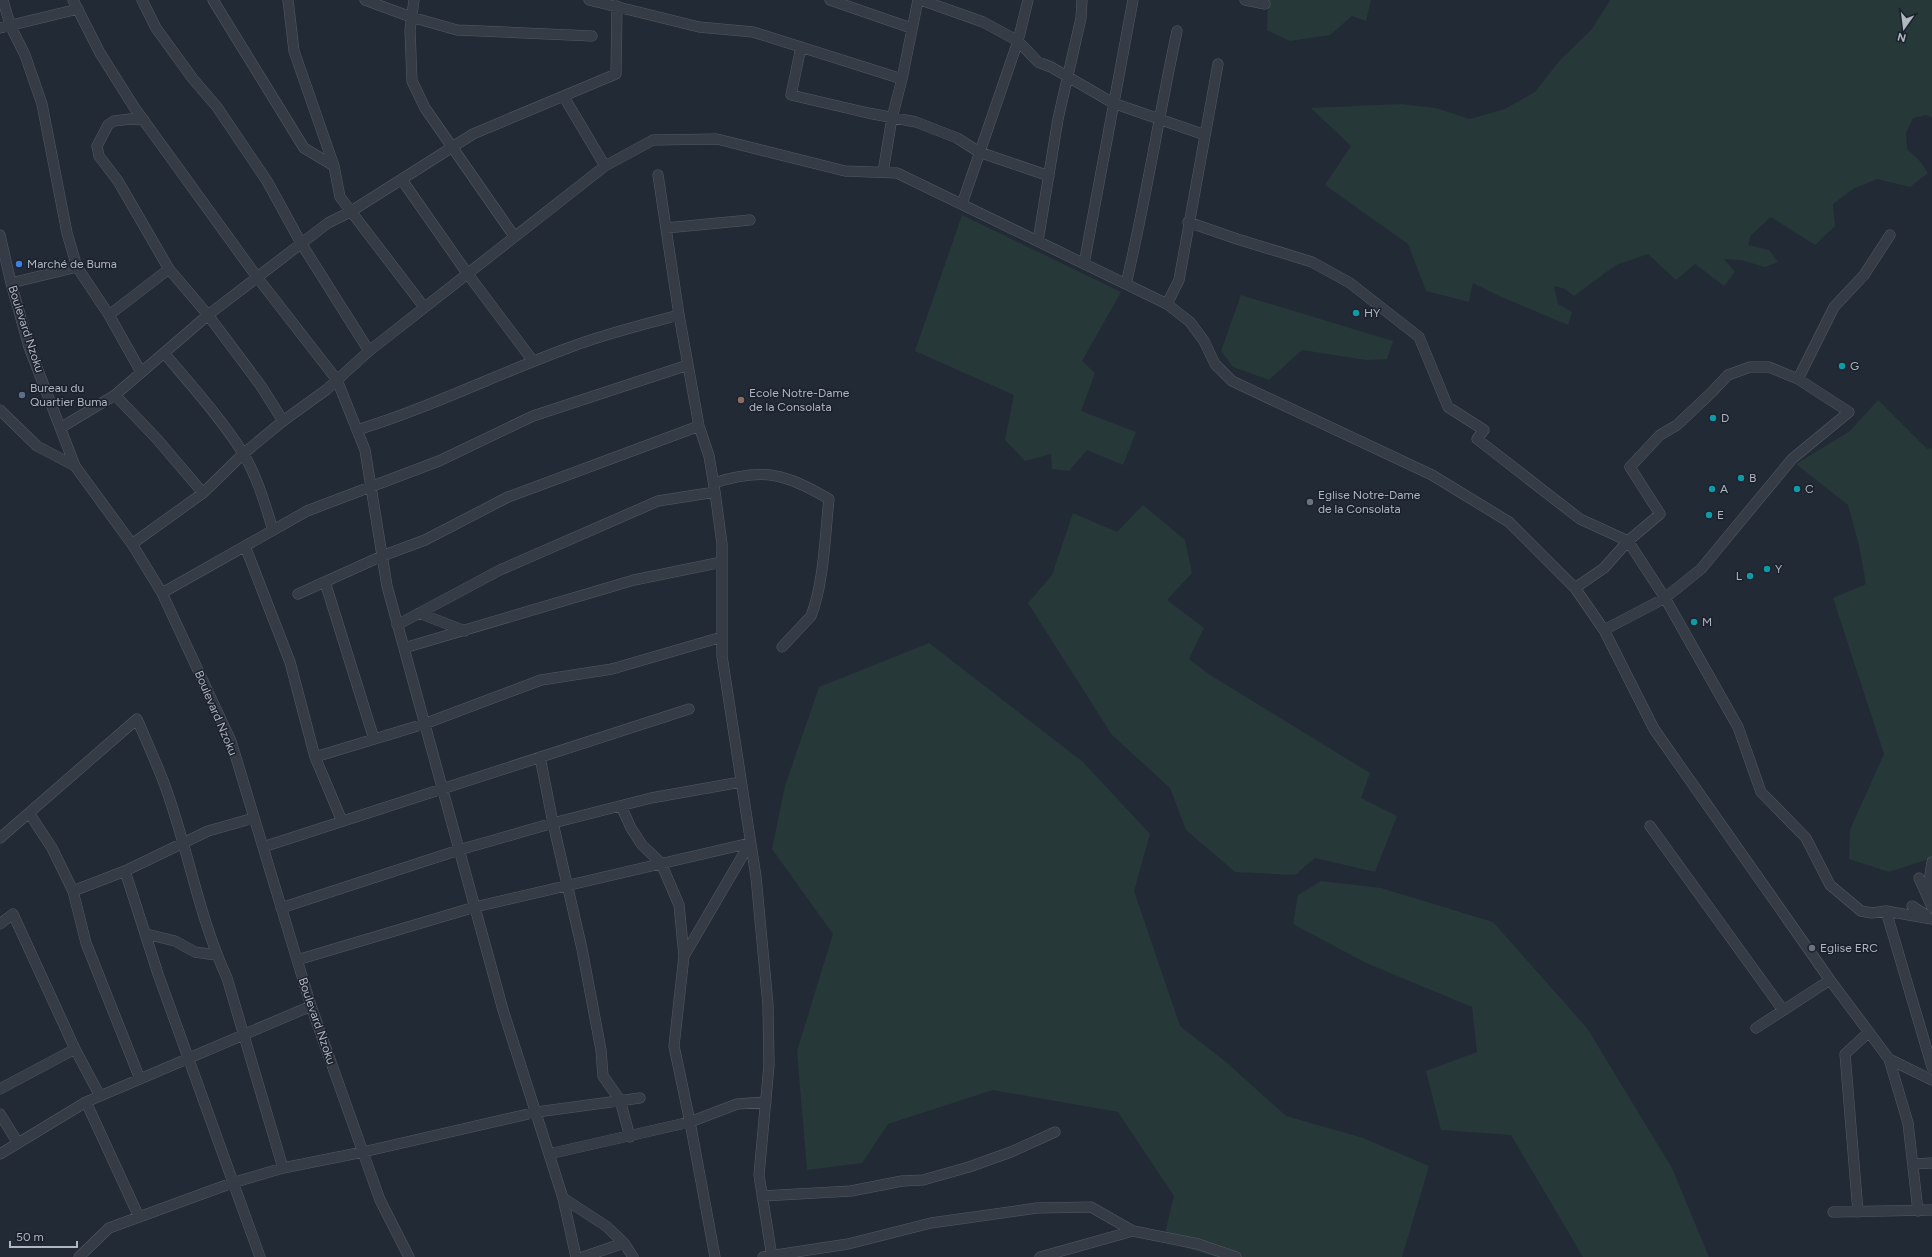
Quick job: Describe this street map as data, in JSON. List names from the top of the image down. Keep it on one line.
{"streets":{"street":["Boulevard Nzoku"]},"places":["Marché de Buma","HY","G","Bureau du Quartier Buma","Ecole Notre-Dame de la Consolata","D","B","A","C","Eglise Notre-Dame de la Consolata","E","Y","L","M","Eglise ERC"],"scale_bar":"50 m","north":"bottom"}
